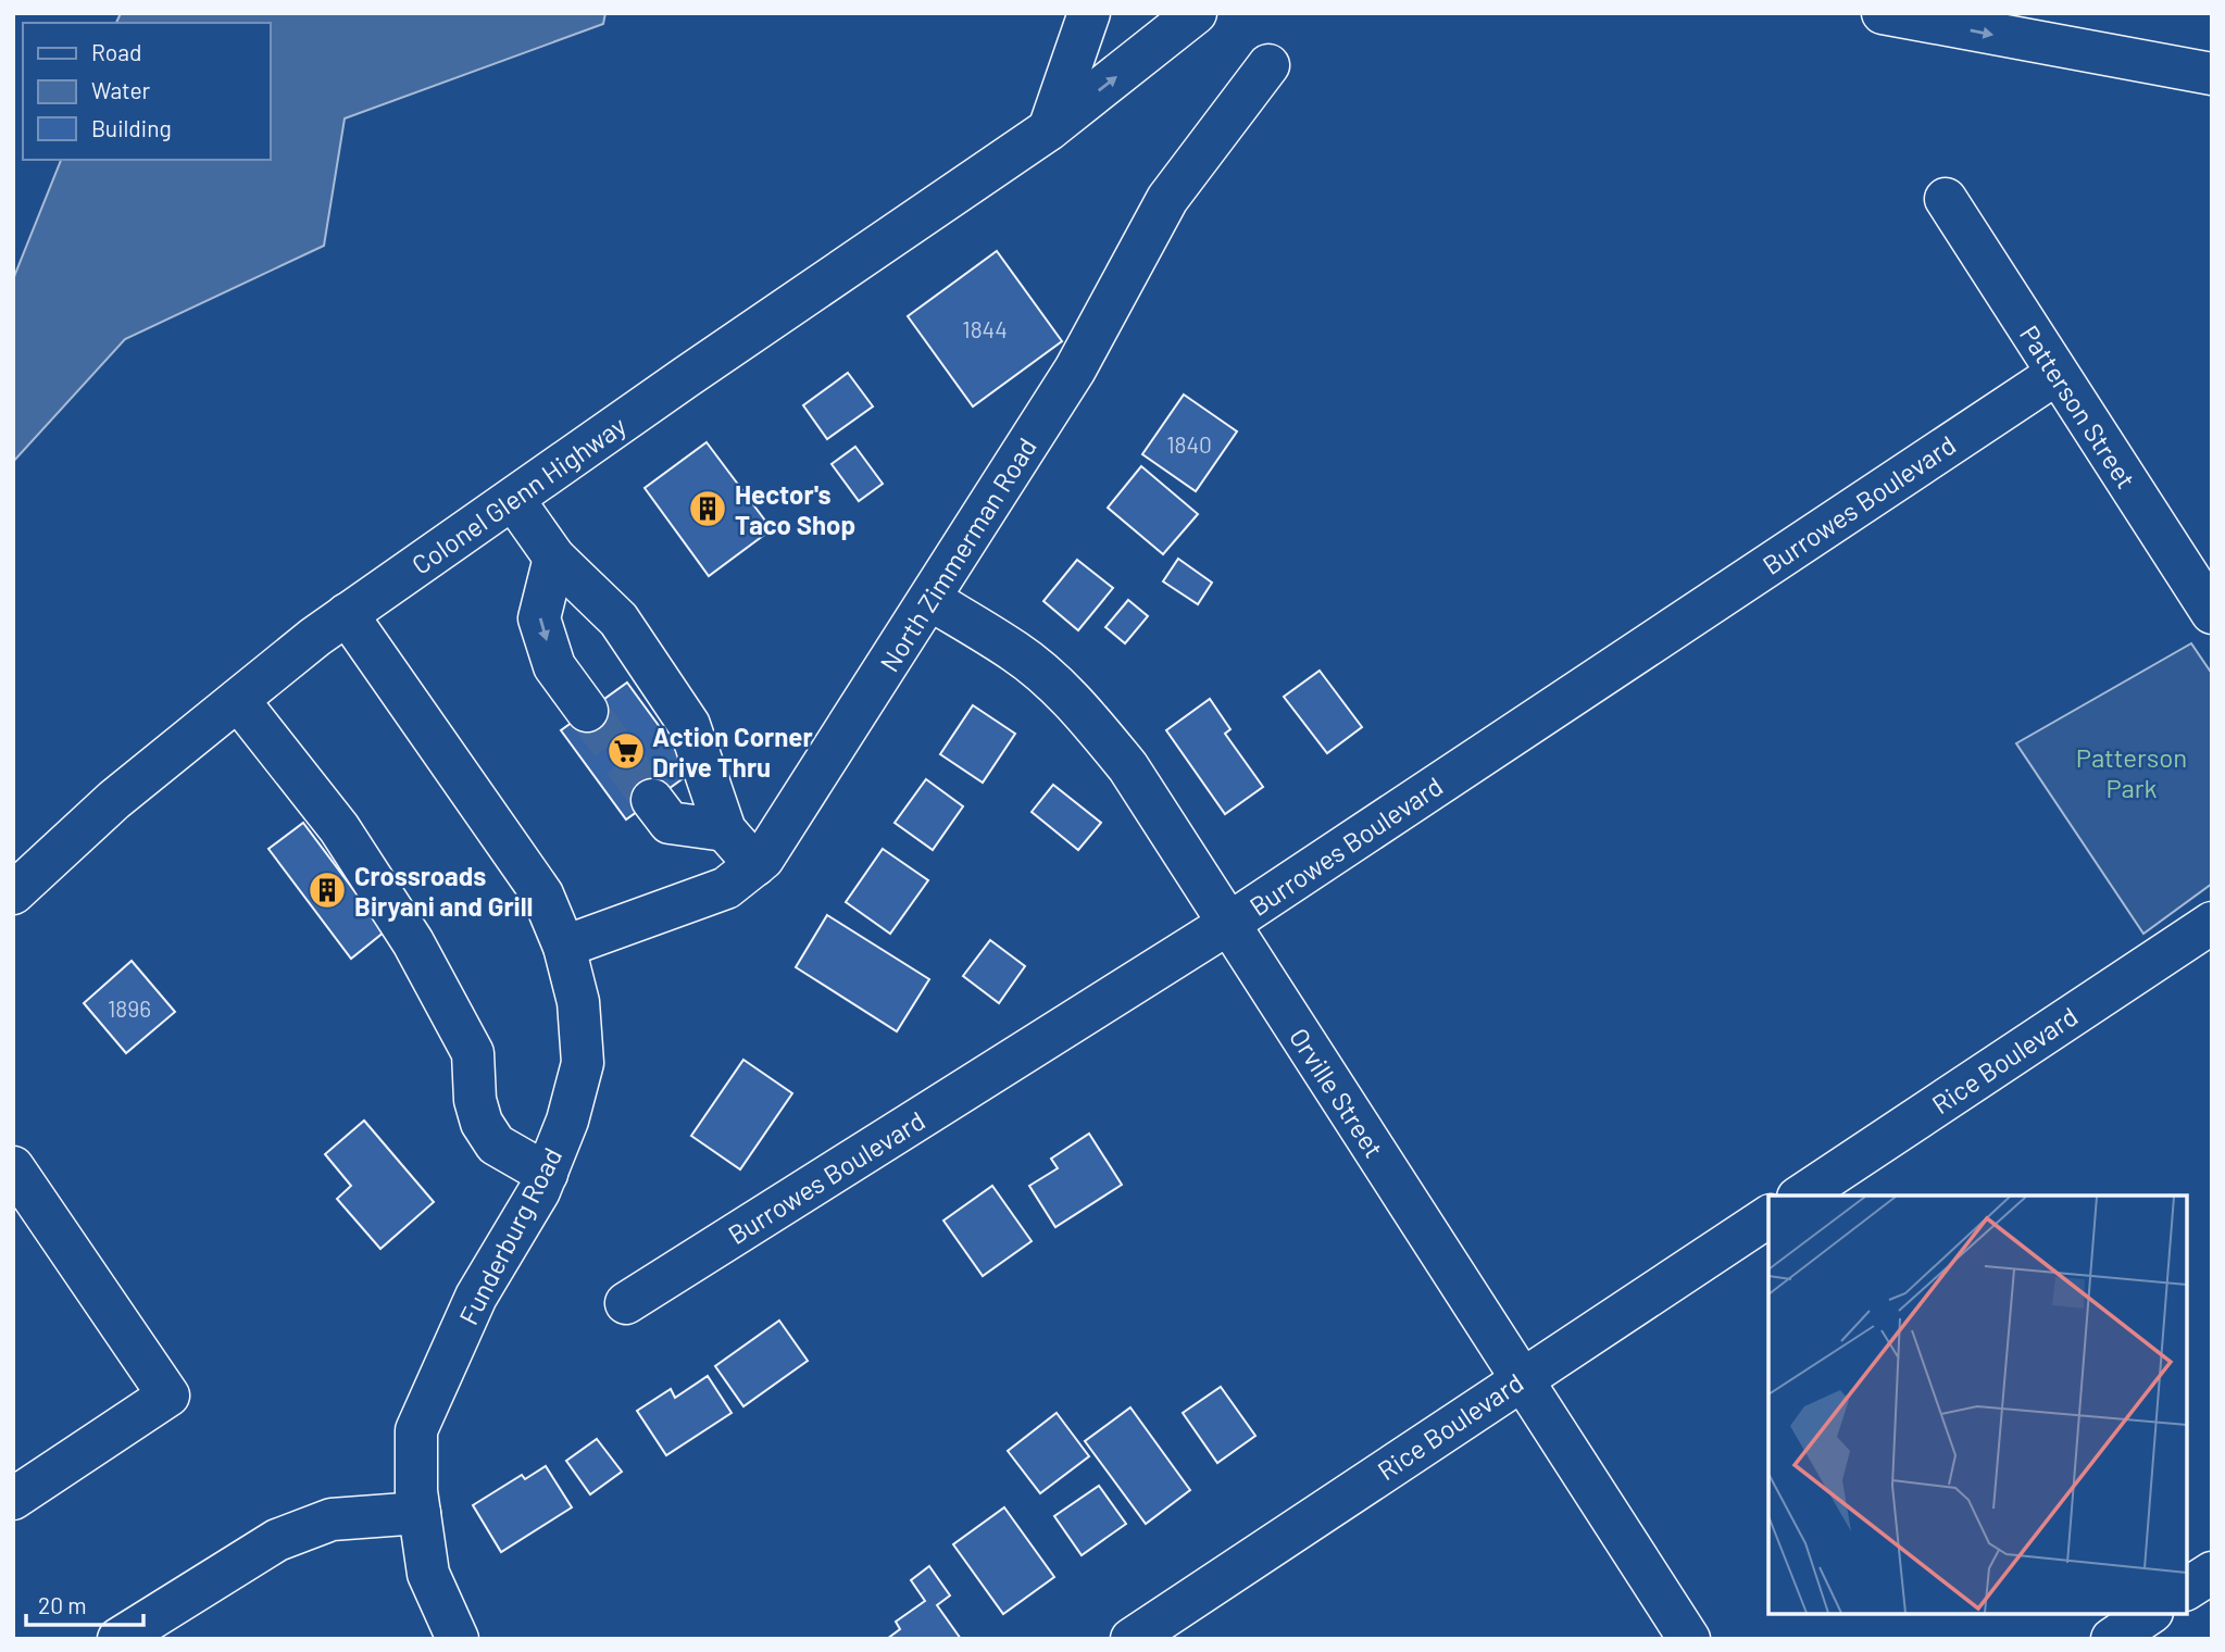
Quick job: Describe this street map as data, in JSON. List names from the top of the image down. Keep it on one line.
{"streets":{"street":["Patterson Street","Colonel Glenn Highway","Burrowes Boulevard","North Zimmerman Road","Rice Boulevard","Orville Street","Funderburg Road"]},"crossings":[["Patterson Street","Burrowes Boulevard"],["Colonel Glenn Highway","Funderburg Road"],["Burrowes Boulevard","Orville Street"],["North Zimmerman Road","Orville Street"],["North Zimmerman Road","Funderburg Road"],["Rice Boulevard","Orville Street"]],"parks":["Patterson Park"],"places":{"building":["Hector's Taco Shop","Crossroads Biryani and Grill"],"supermarket":["Action Corner Drive Thru"]},"house_numbers":["1844","1840","1896"],"legend":["Road","Water","Building"],"scale_bar":"20 m"}
